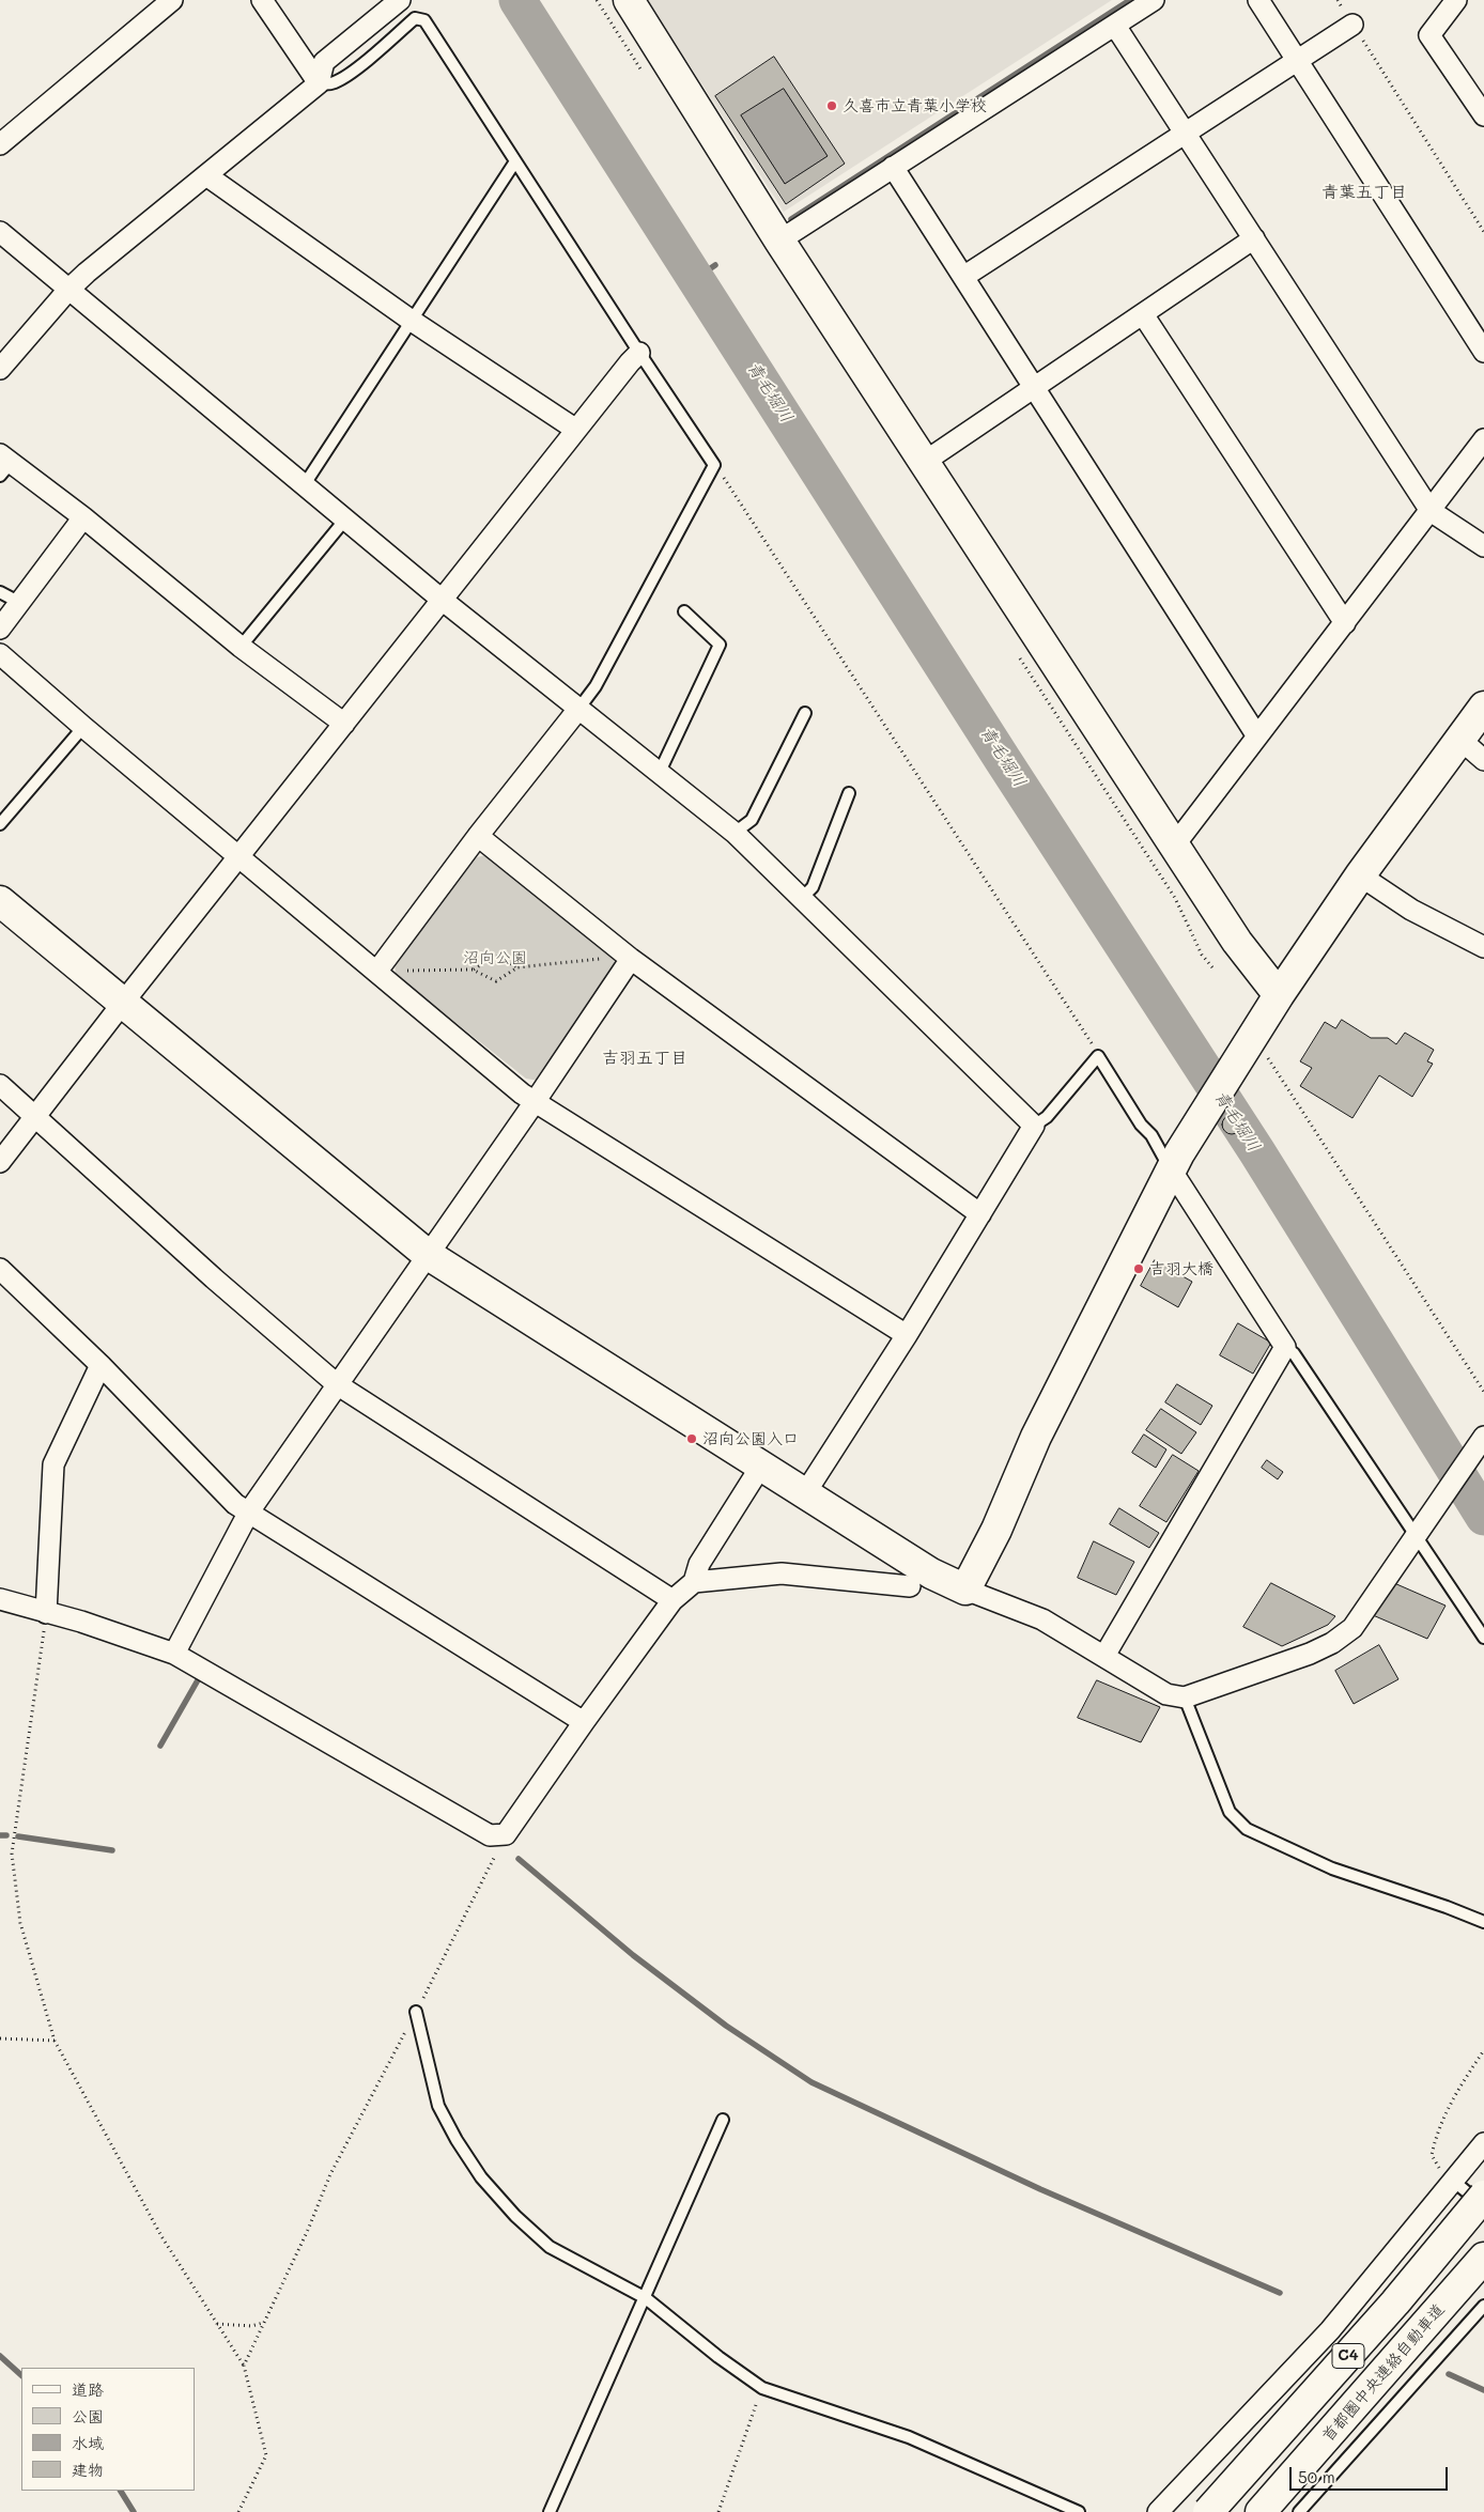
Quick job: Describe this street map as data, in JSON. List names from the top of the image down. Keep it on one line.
{"streets":{"main road":["C4","首都圏中央連絡自動車道"]},"districts":["青葉五丁目","吉羽五丁目"],"water":["青毛堀川"],"parks":["沼向公園"],"places":["久喜市立青葉小学校","吉羽大橋","沼向公園入口"],"legend":["道路","公園","水域","建物"],"scale_bar":"50 m"}
